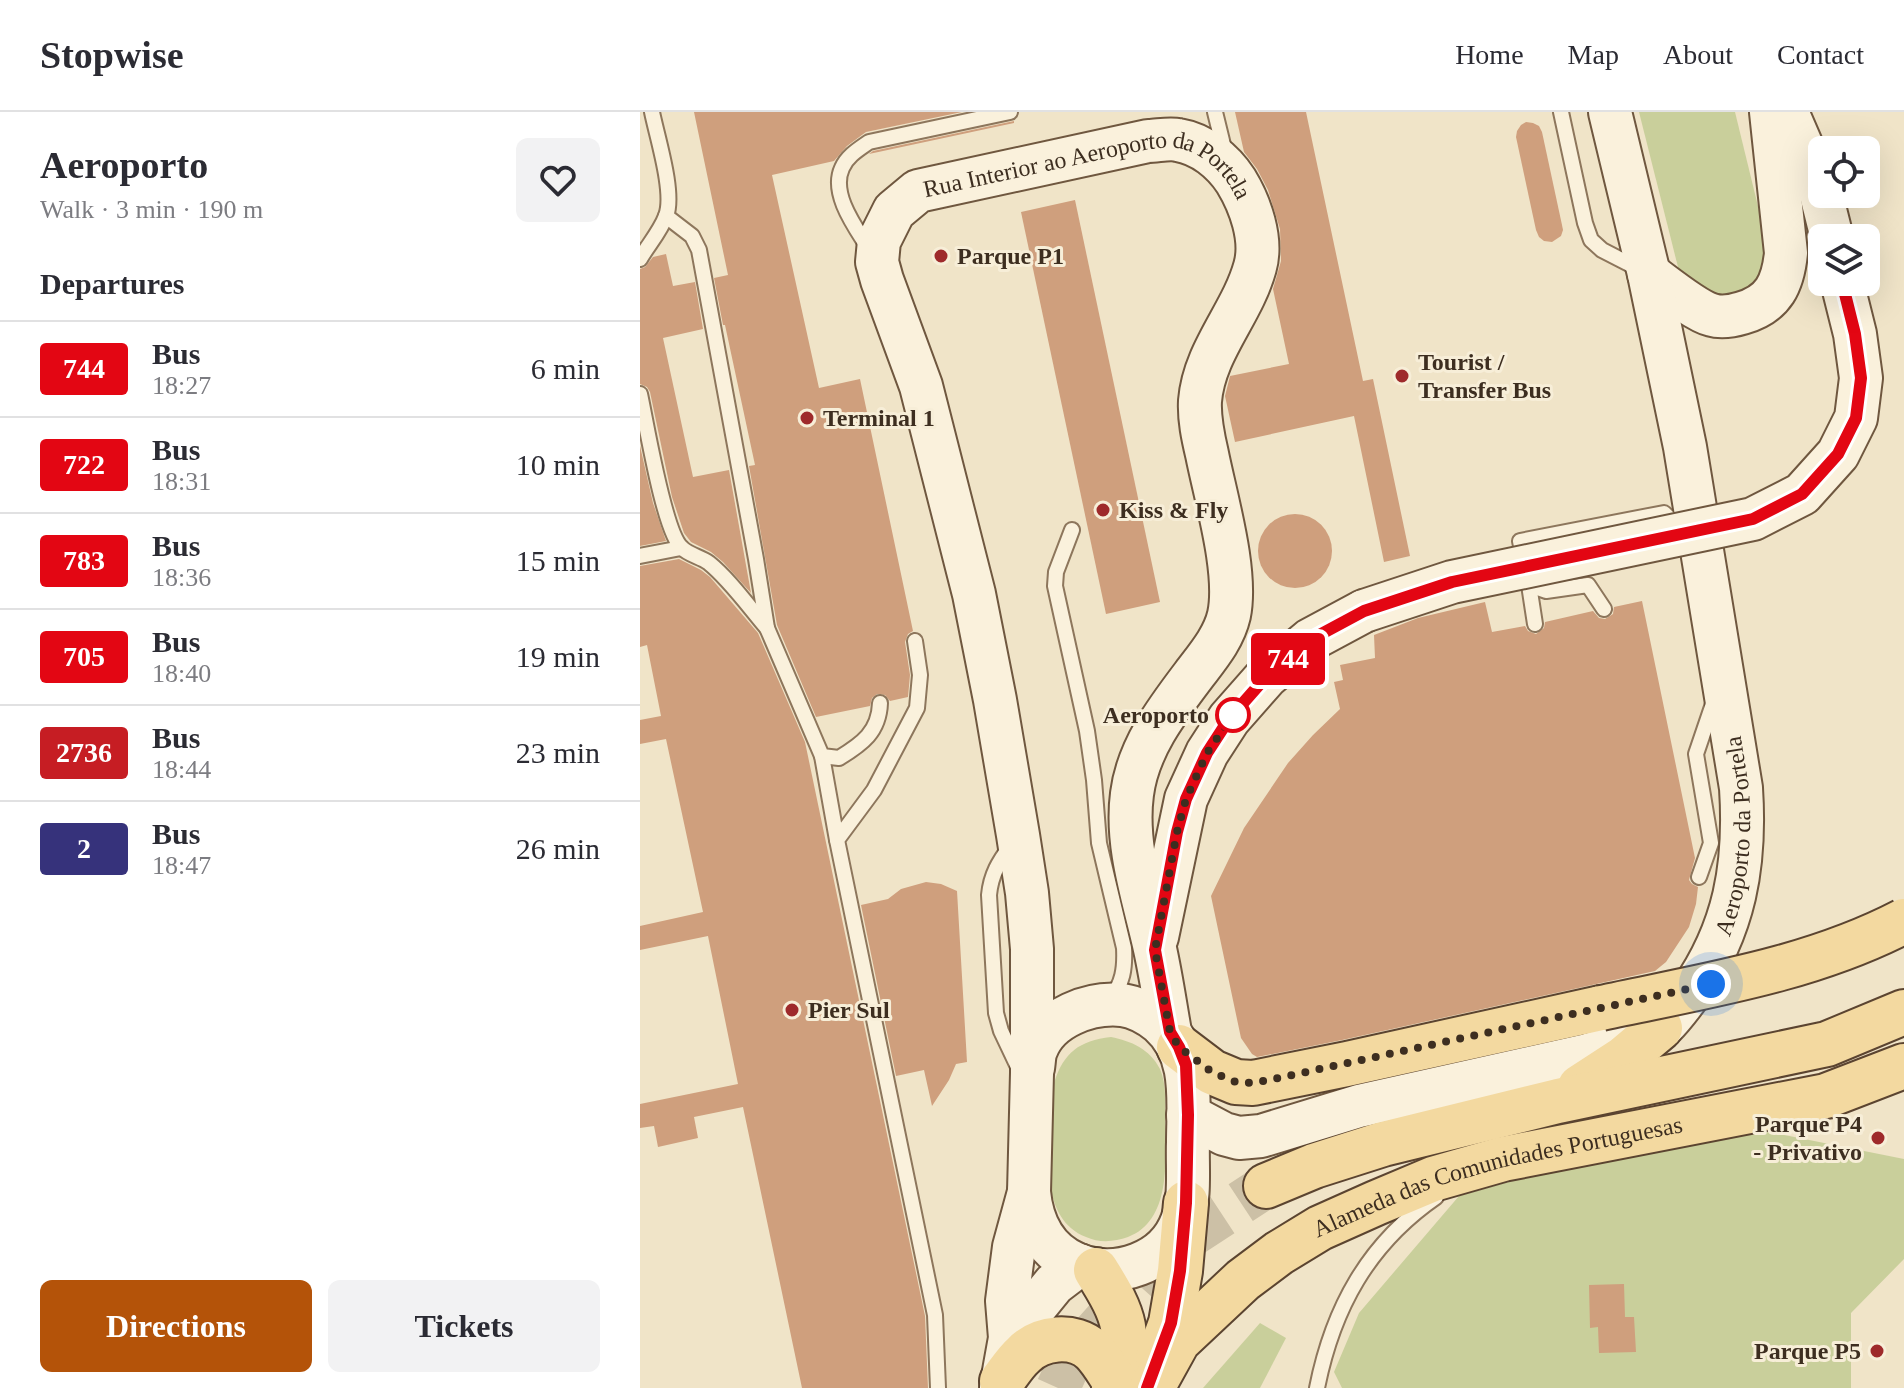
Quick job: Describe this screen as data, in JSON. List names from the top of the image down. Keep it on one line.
{"streets":{"main road":["Rua Interior ao Aeroporto da Portela","Aeroporto da Portela","Alameda das Comunidades Portuguesas"]},"places":["Parque P1","Tourist / Transfer Bus","Terminal 1","Kiss & Fly","Aeroporto","Pier Sul","Parque P4 - Privativo","Parque P5"],"lines":["bus line 744"],"page":{"header":"Stopwise","nav":["Home","Map","About","Contact"],"heading":[["Aeroporto","Walk · 3 min · 190 m"],"Departures"],"on_map":"744","list":[{"mark":"744","name":"Bus","note":"18:27","value":"6 min"},{"mark":"722","name":"Bus","note":"18:31","value":"10 min"},{"mark":"783","name":"Bus","note":"18:36","value":"15 min"},{"mark":"705","name":"Bus","note":"18:40","value":"19 min"},{"mark":"2736","name":"Bus","note":"18:44","value":"23 min"},{"mark":"2","name":"Bus","note":"18:47","value":"26 min"}],"buttons":["Directions","Tickets"]}}
